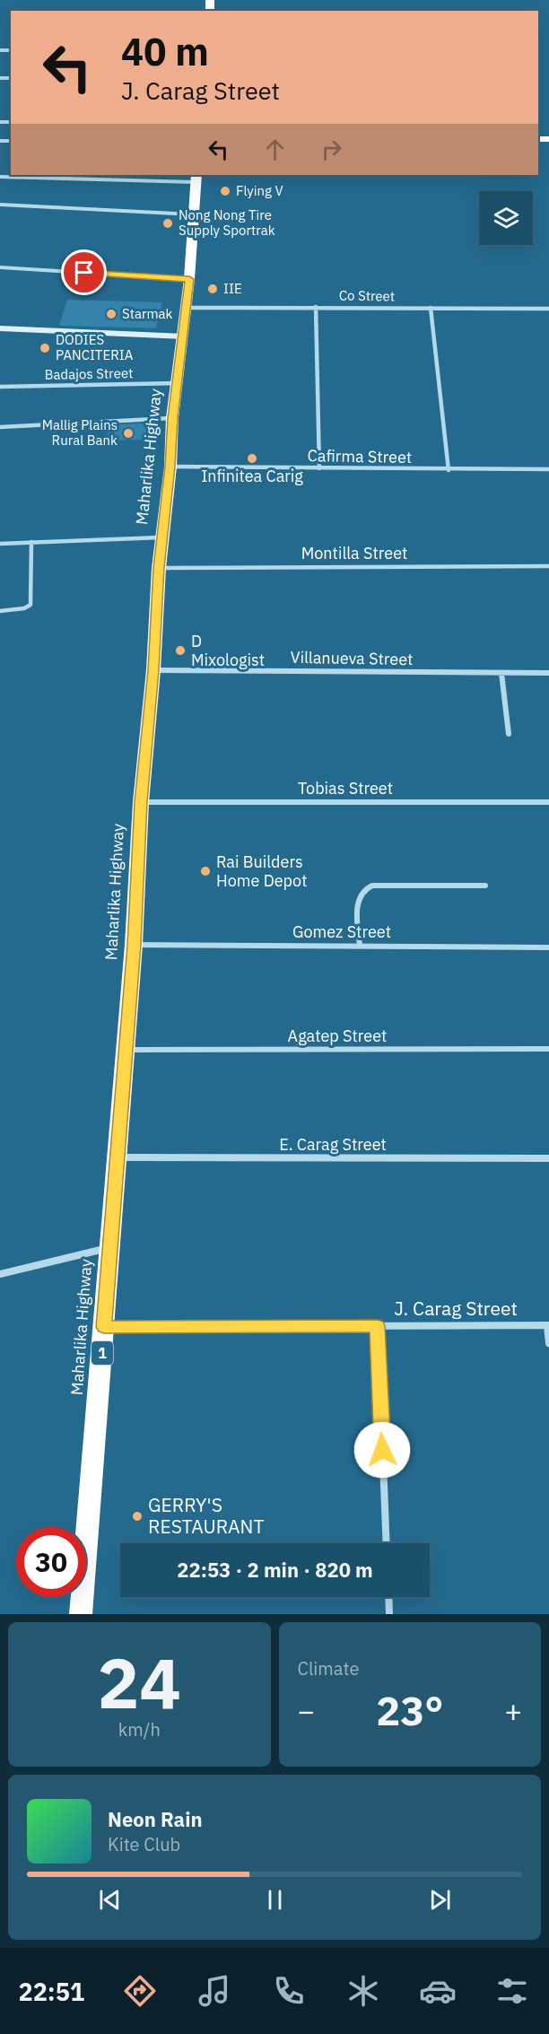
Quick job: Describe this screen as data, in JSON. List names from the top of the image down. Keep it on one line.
{"streets":{"highway":["Maharlika Highway","1"],"street":["Co Street","Badajos Street","Cafirma Street","Montilla Street","Villanueva Street","Tobias Street","Gomez Street","Agatep Street","E. Carag Street","J. Carag Street"]},"crossings":[["Co Street","Maharlika Highway"],["Badajos Street","Maharlika Highway"],["Maharlika Highway","Cafirma Street"],["Maharlika Highway","Montilla Street"],["Maharlika Highway","Villanueva Street"],["Maharlika Highway","Tobias Street"],["Maharlika Highway","Gomez Street"],["Maharlika Highway","Agatep Street"],["Maharlika Highway","E. Carag Street"],["Maharlika Highway","J. Carag Street"]],"places":["Flying V","Nong Nong Tire Supply Sportrak","IIE","Starmak","DODIES PANCITERIA","Mallig Plains Rural Bank","Infinitea Carig","D Mixologist","Rai Builders Home Depot","GERRY'S RESTAURANT"],"page":{"turn":["40 m","J. Carag Street"],"limit":"30","trip":"22:53 · 2 min · 820 m","tile":[["24","km/h"],"Climate"],"heat":["−","23°","+"],"song":["Neon Rain","Kite Club"],"tabs":"22:51"}}
